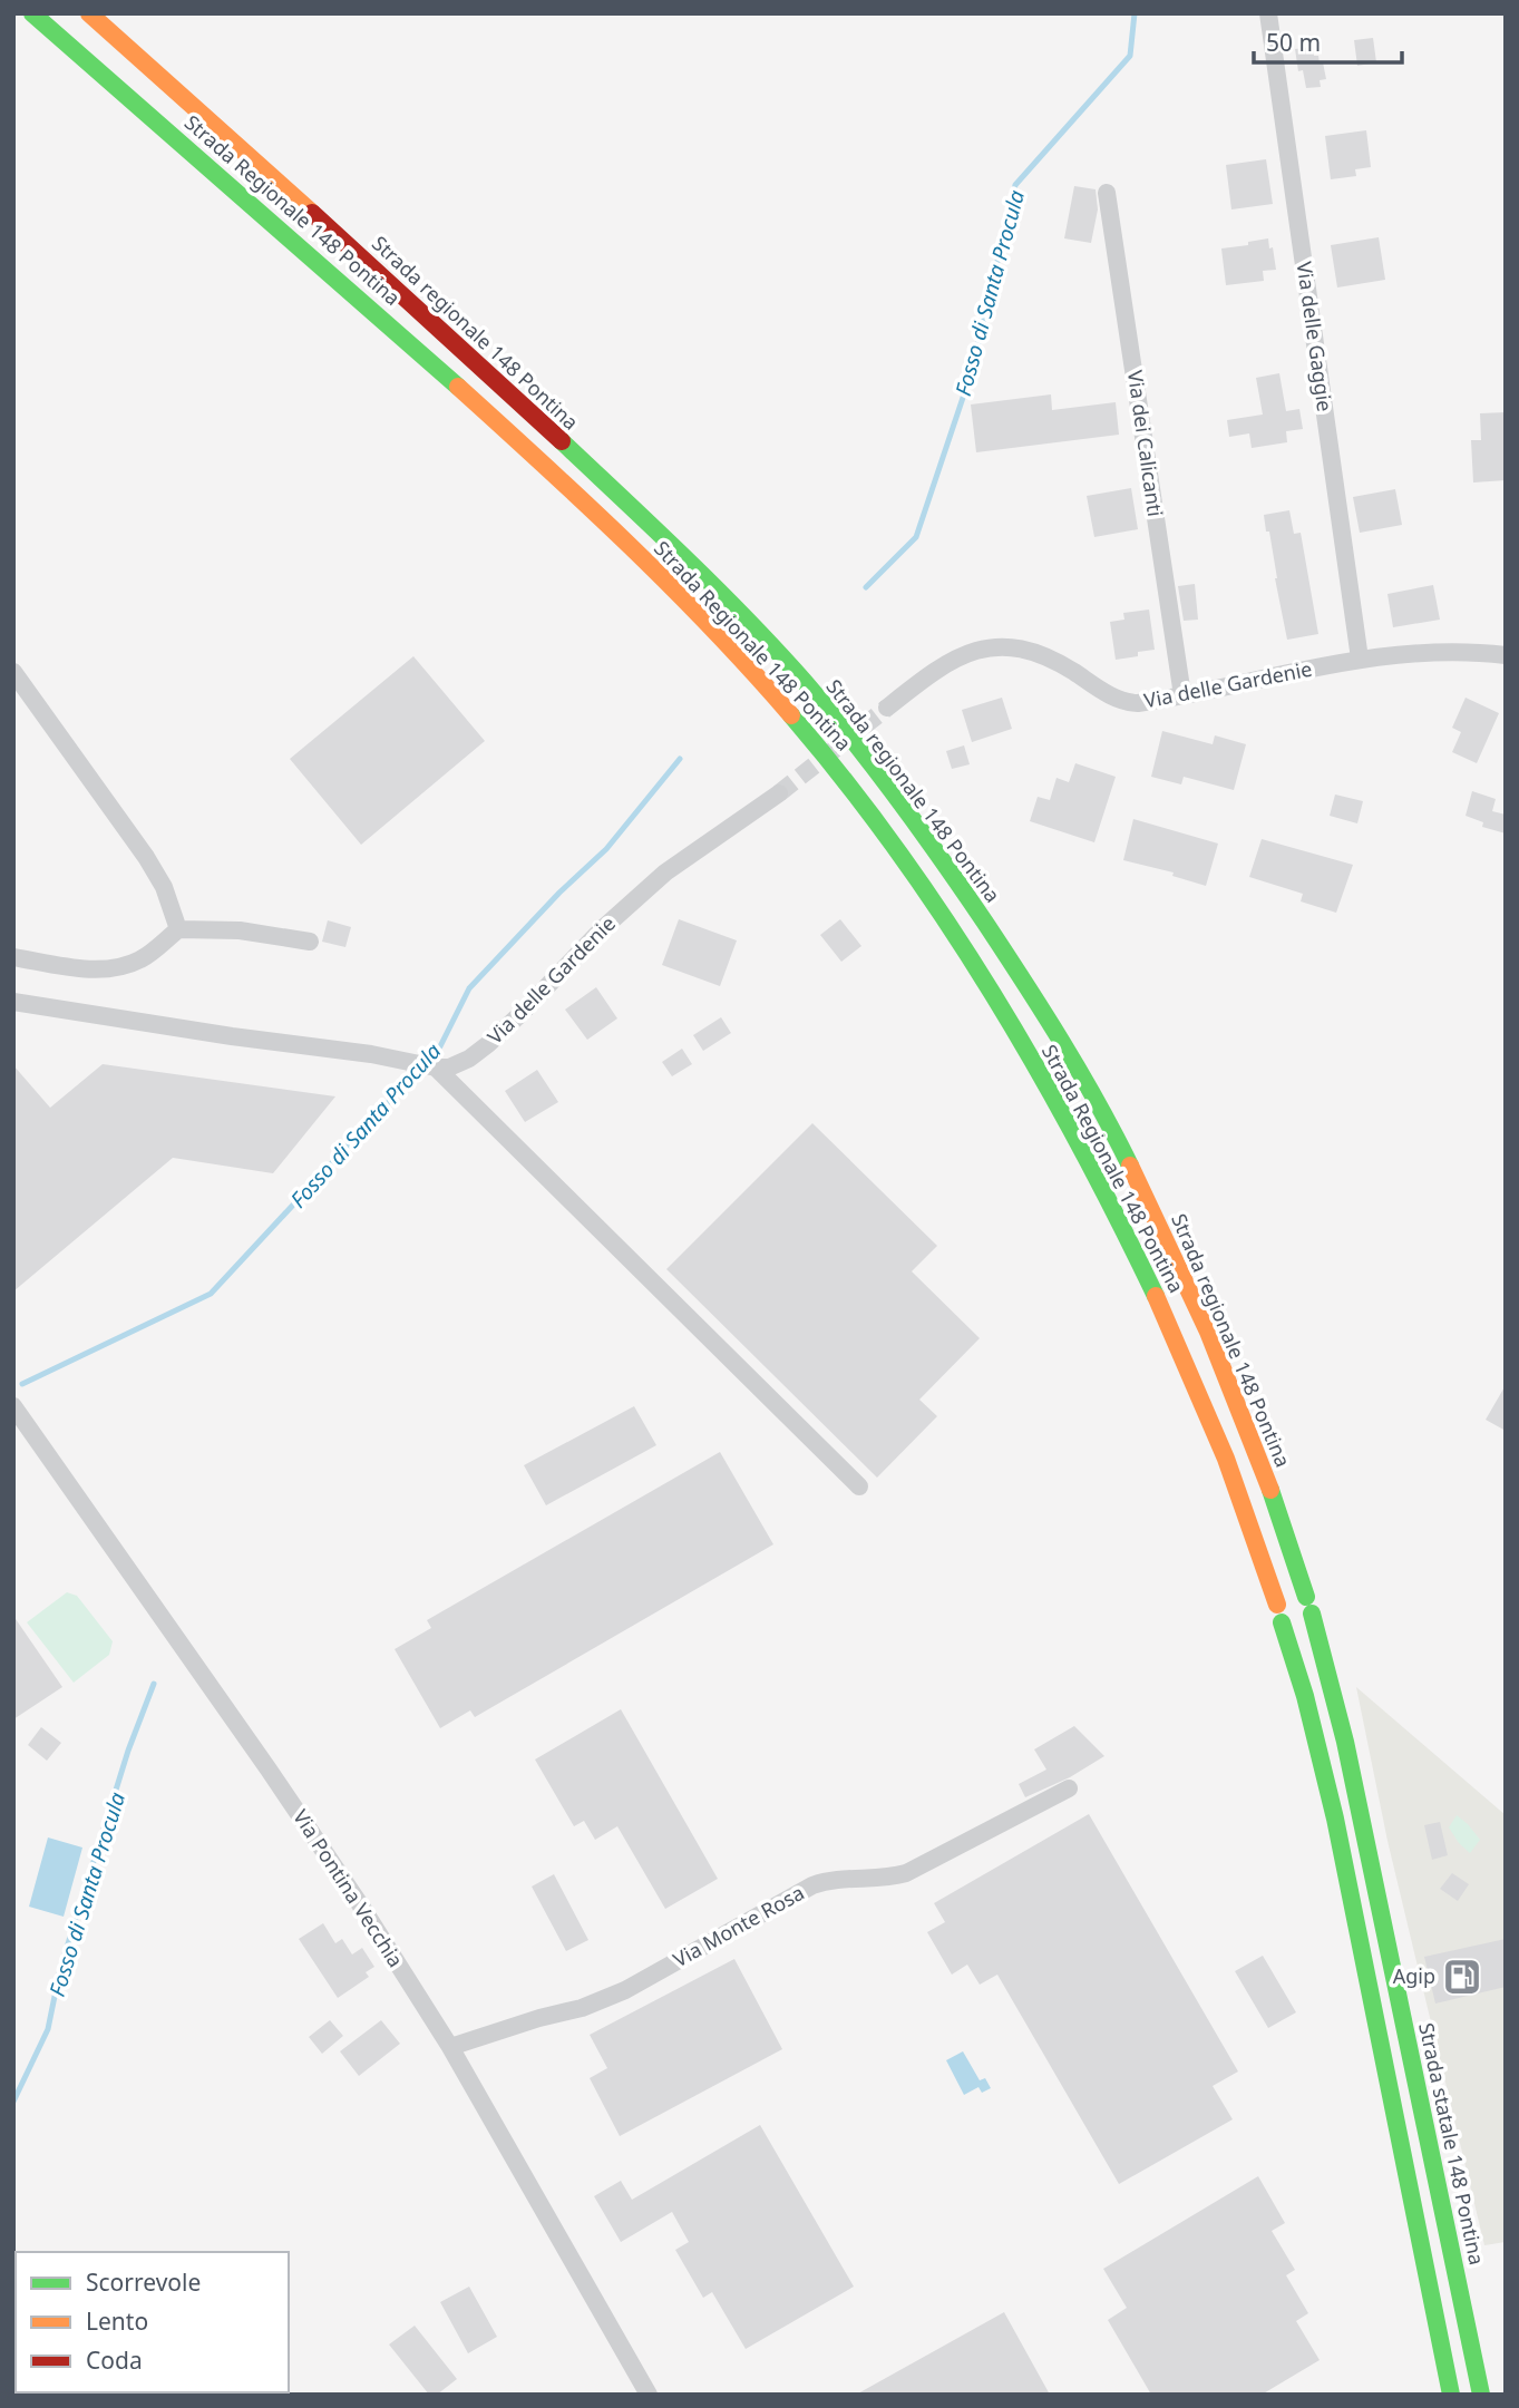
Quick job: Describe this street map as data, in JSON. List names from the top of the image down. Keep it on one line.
{"streets":{"highway":["Strada Regionale 148 Pontina","Strada regionale 148 Pontina","Strada statale 148 Pontina"],"street":["Via delle Gaggie","Via dei Calicanti","Via delle Gardenie","Via Pontina Vecchia","Via Monte Rosa"]},"crossings":[["Strada regionale 148 Pontina","Strada statale 148 Pontina"],["Via delle Gaggie","Via delle Gardenie"],["Via dei Calicanti","Via delle Gardenie"],["Via Pontina Vecchia","Via Monte Rosa"]],"water":["Fosso di Santa Procula"],"places":{"fuel station":["Agip"]},"legend":["Scorrevole","Lento","Coda"],"scale_bar":"50 m"}
